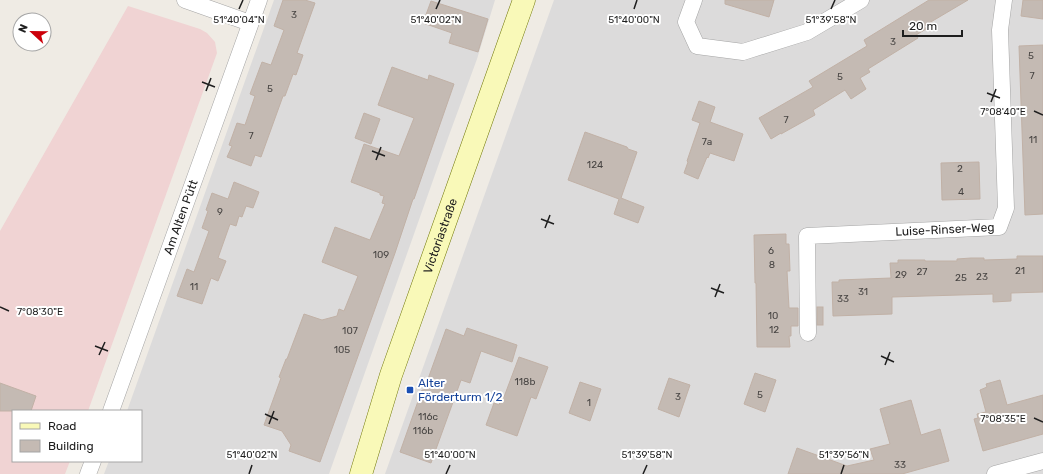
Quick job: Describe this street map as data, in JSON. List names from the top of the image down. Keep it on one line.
{"streets":{"main road":["Victoriastraße"],"street":["Am Alten Pütt","Luise-Rinser-Weg"]},"places":{"transit":["Alter Förderturm 1/2"]},"house_numbers":["3","3","5","7","5","5","7","7","11","7a","124","2","4","9","6","109","8","21","27","29","23","25","11","31","33","10","12","107","105","118b","5","3","1","116c","116b","33"],"legend":["Road","Building"],"scale_bar":"20 m","north":"left","coordinates":["51°40'04\"N","51°40'02\"N","51°40'00\"N","51°39'58\"N","7°08'40\"E","7°08'30\"E","7°08'35\"E","51°39'56\"N"]}
